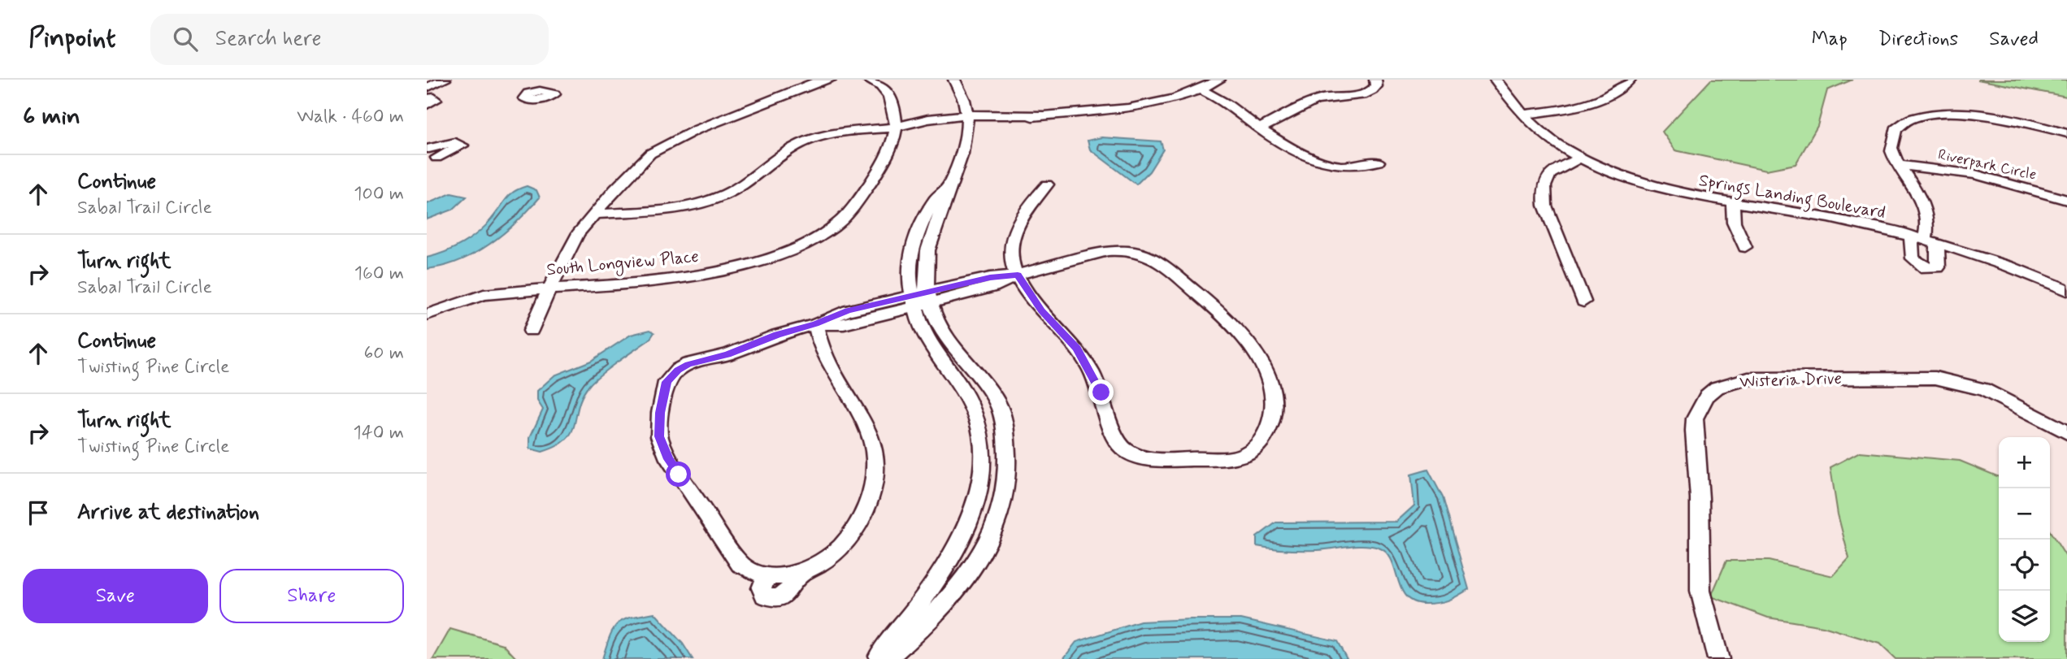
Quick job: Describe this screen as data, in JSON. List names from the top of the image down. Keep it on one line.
{"streets":{"street":["Riverpark Circle","Springs Landing Boulevard","South Longview Place","Wisteria Drive"]},"page":{"header":"Pinpoint","search":"Search here","nav":["Map","Directions","Saved"],"heading":["6 min","Walk · 460 m"],"list":[["Continue","Sabal Trail Circle","100 m"],["Turn right","Sabal Trail Circle","160 m"],["Continue","Twisting Pine Circle","60 m"],["Turn right","Twisting Pine Circle","140 m"],"Arrive at destination"],"map_buttons":["+","−"],"buttons":["Save","Share"]}}
